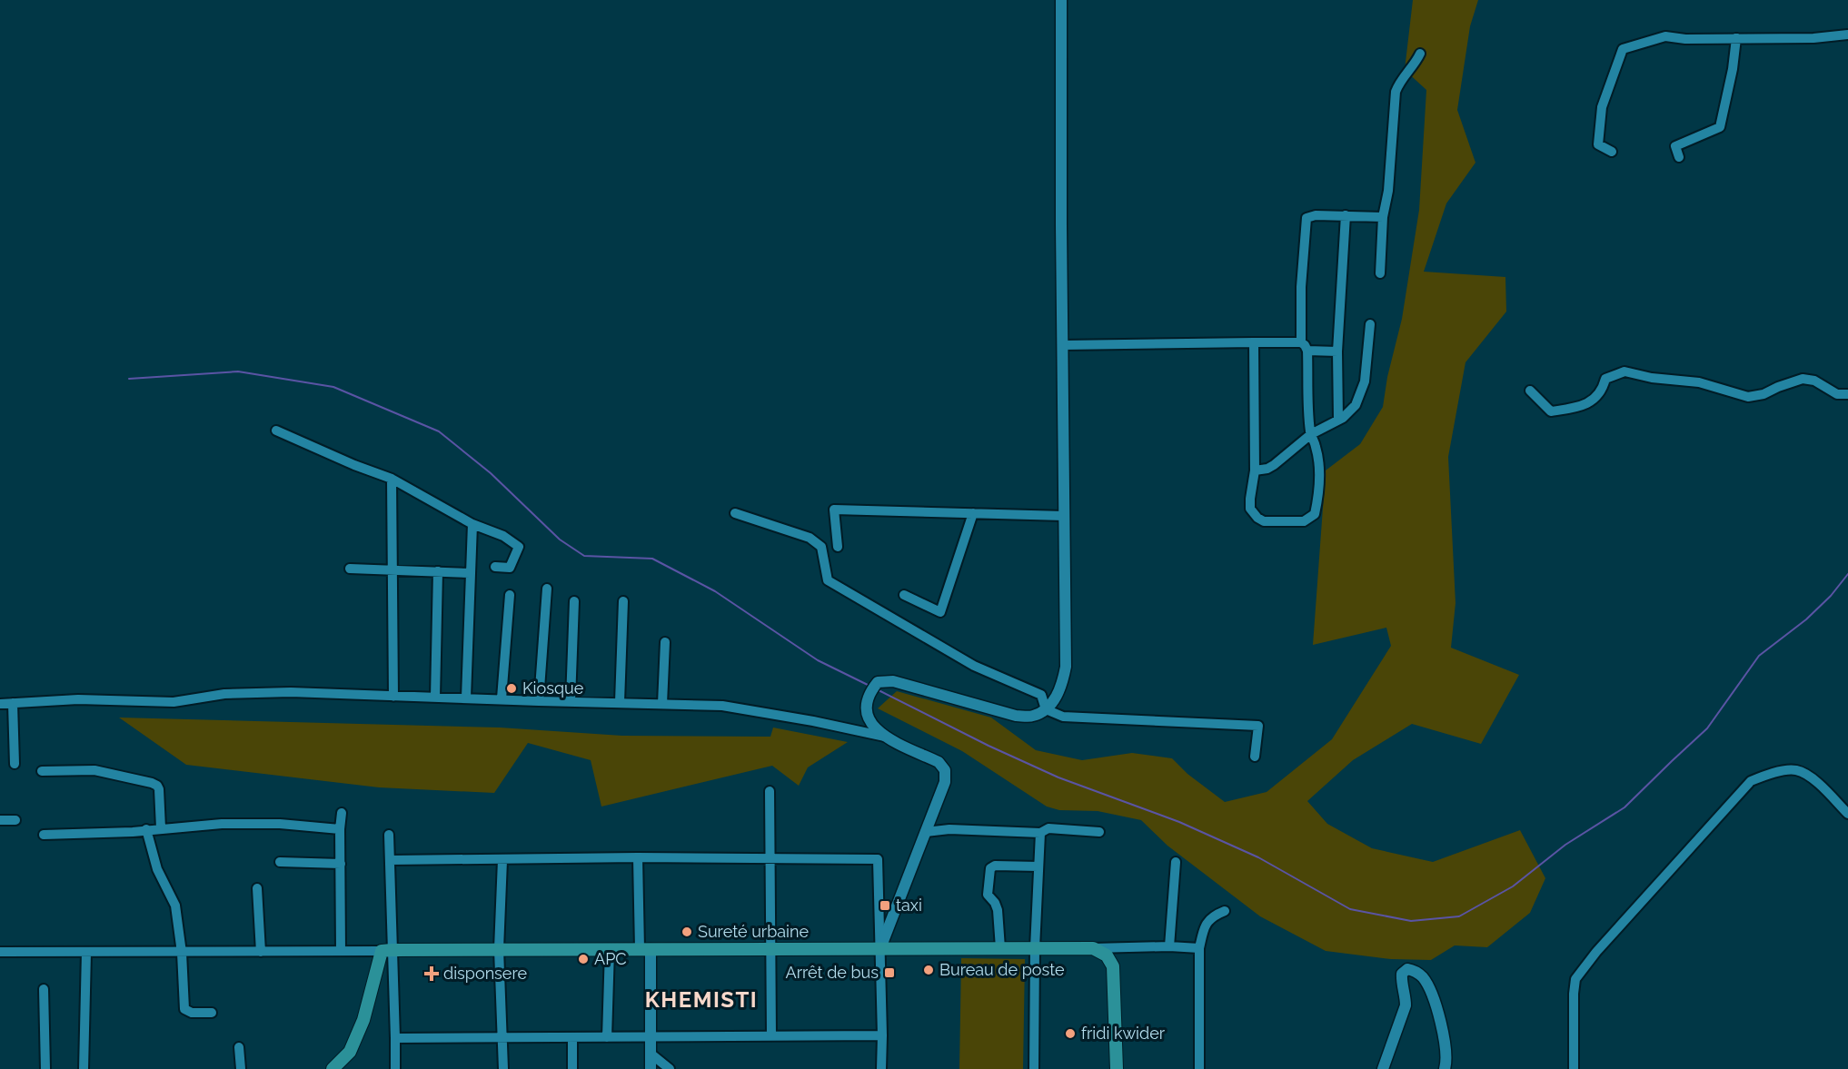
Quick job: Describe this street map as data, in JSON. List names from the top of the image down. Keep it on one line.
{"districts":["KHEMISTI"],"places":{"other":["Kiosque","Sureté urbaine","APC","Bureau de poste","fridi kwider"],"transit":["taxi","Arrêt de bus"],"health":["disponsere"]}}
